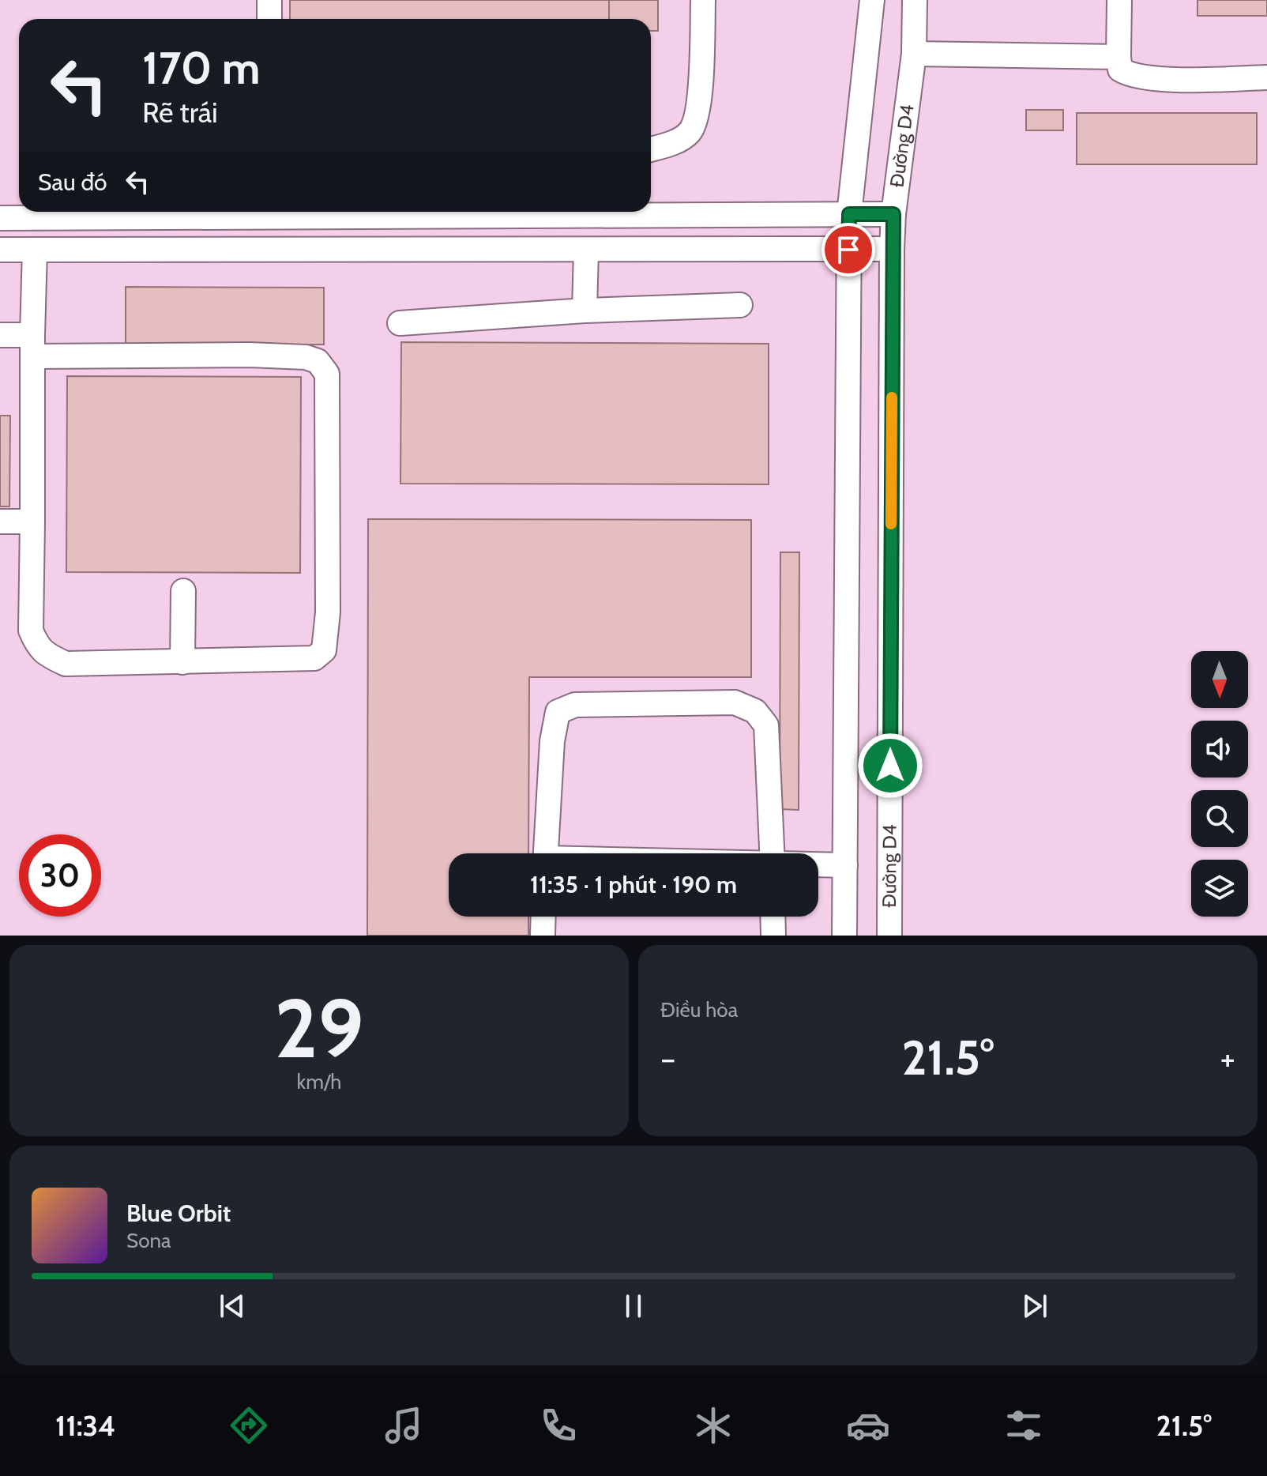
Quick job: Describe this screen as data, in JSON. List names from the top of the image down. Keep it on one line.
{"streets":{"street":["Đường D4"]},"north":"bottom","page":{"turn":["170 m","Rẽ trái"],"then":"Sau đó","limit":"30","trip":"11:35 · 1 phút · 190 m","tile":[["29","km/h"],"Điều hòa"],"heat":["−","21.5°","+"],"song":["Blue Orbit","Sona"],"tabs":["11:34","21.5°"]}}
